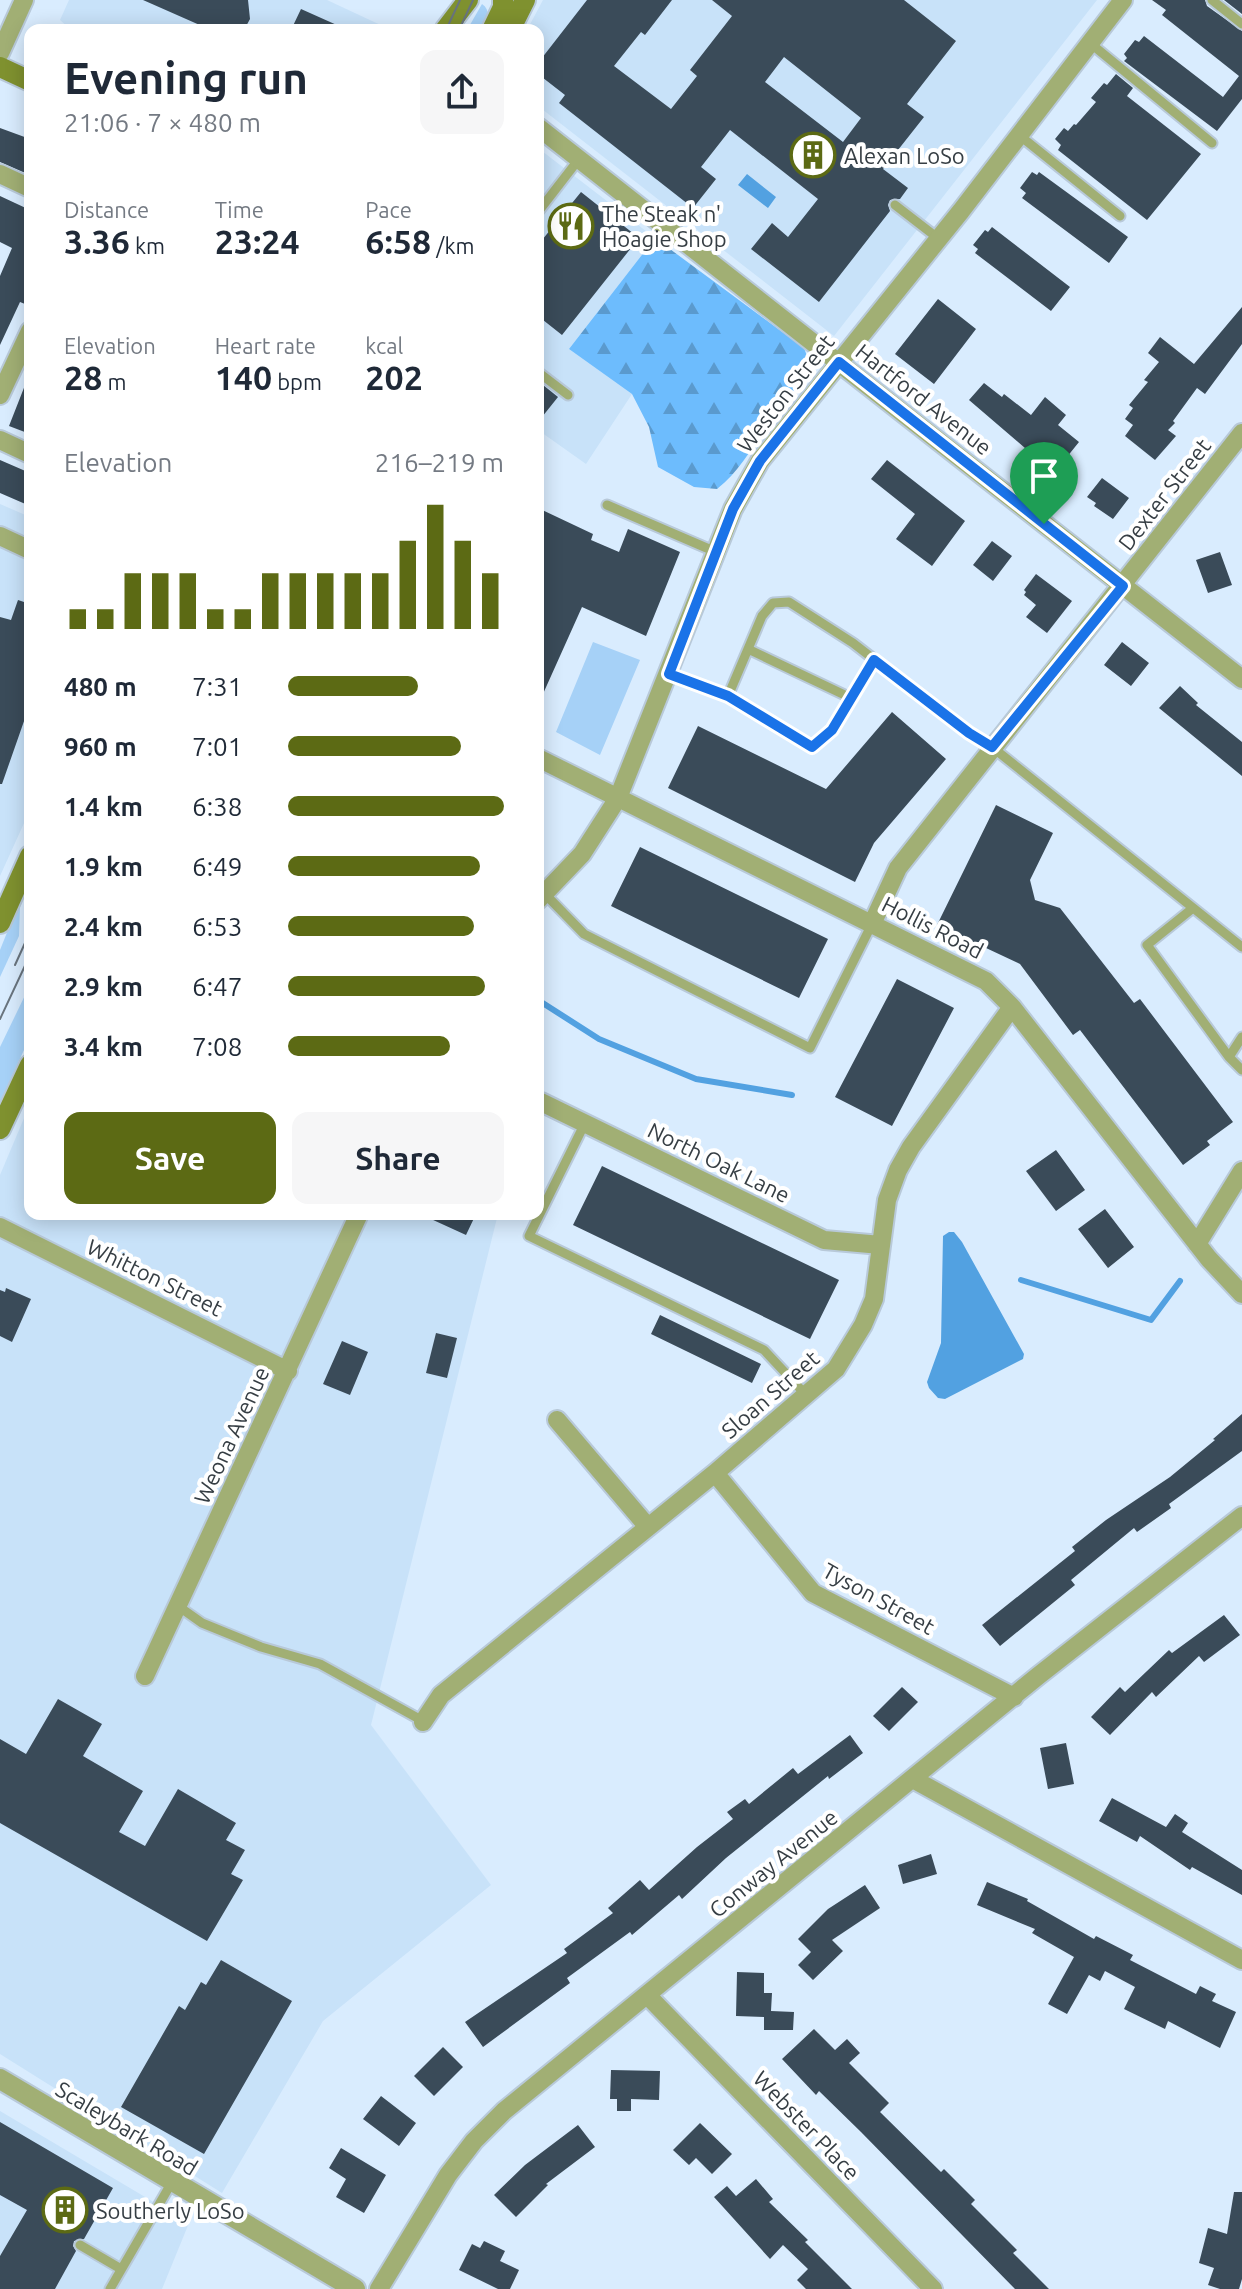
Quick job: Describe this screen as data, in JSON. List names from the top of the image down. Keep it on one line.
{"streets":{"street":["Weston Street","Hartford Avenue","Dexter Street","Hollis Road","North Oak Lane","Whitton Street","Sloan Street","Weona Avenue","Tyson Street","Conway Avenue","Webster Place","Scaleybark Road"]},"crossings":[["Weston Street","Hartford Avenue"],["Weston Street","Hollis Road"],["Hartford Avenue","Dexter Street"],["Dexter Street","Hollis Road"],["Hollis Road","Sloan Street"],["North Oak Lane","Sloan Street"],["Whitton Street","Weona Avenue"],["Sloan Street","Tyson Street"],["Tyson Street","Conway Avenue"],["Conway Avenue","Webster Place"]],"places":{"building":["Alexan LoSo","Southerly LoSo"],"restaurant":["The Steak n' Hoagie Shop"]},"page":{"heading":["Evening run","21:06 · 7 × 480 m"],"stats":[["Distance","3.36 km"],["Time","23:24"],["Pace","6:58 /km"],["Elevation","28 m"],["Heart rate","140 bpm"],["kcal","202"]],"chart":["Elevation","216–219 m"],"list":[{"name":"480 m","note":"7:31"},{"name":"960 m","note":"7:01"},{"name":"1.4 km","note":"6:38"},{"name":"1.9 km","note":"6:49"},{"name":"2.4 km","note":"6:53"},{"name":"2.9 km","note":"6:47"},{"name":"3.4 km","note":"7:08"}],"buttons":["Save","Share"]}}
